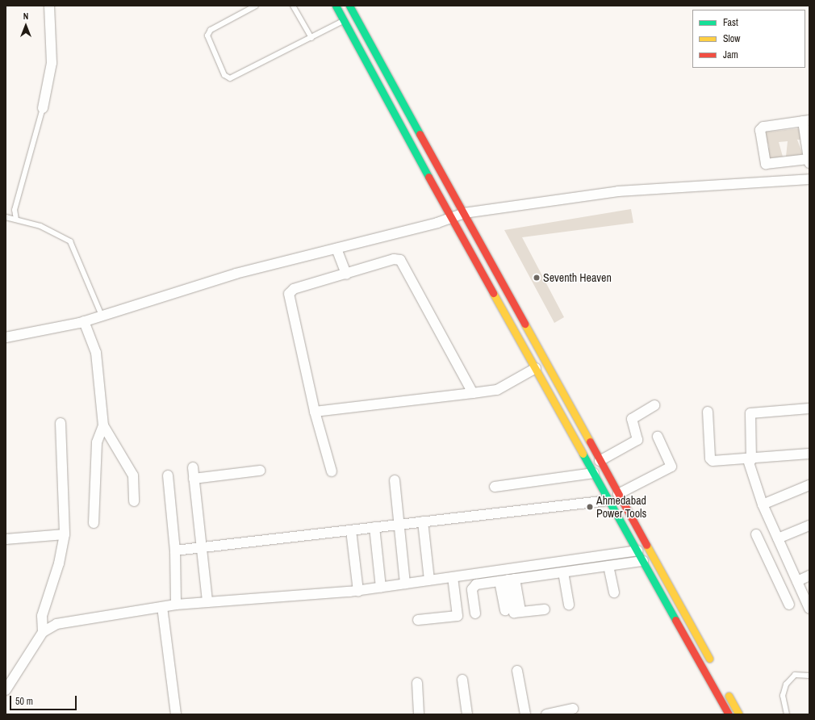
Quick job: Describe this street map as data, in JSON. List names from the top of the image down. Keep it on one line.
{"places":["Seventh Heaven","Ahmedabad Power Tools"],"legend":["Fast","Slow","Jam"],"scale_bar":"50 m","north":"top"}
